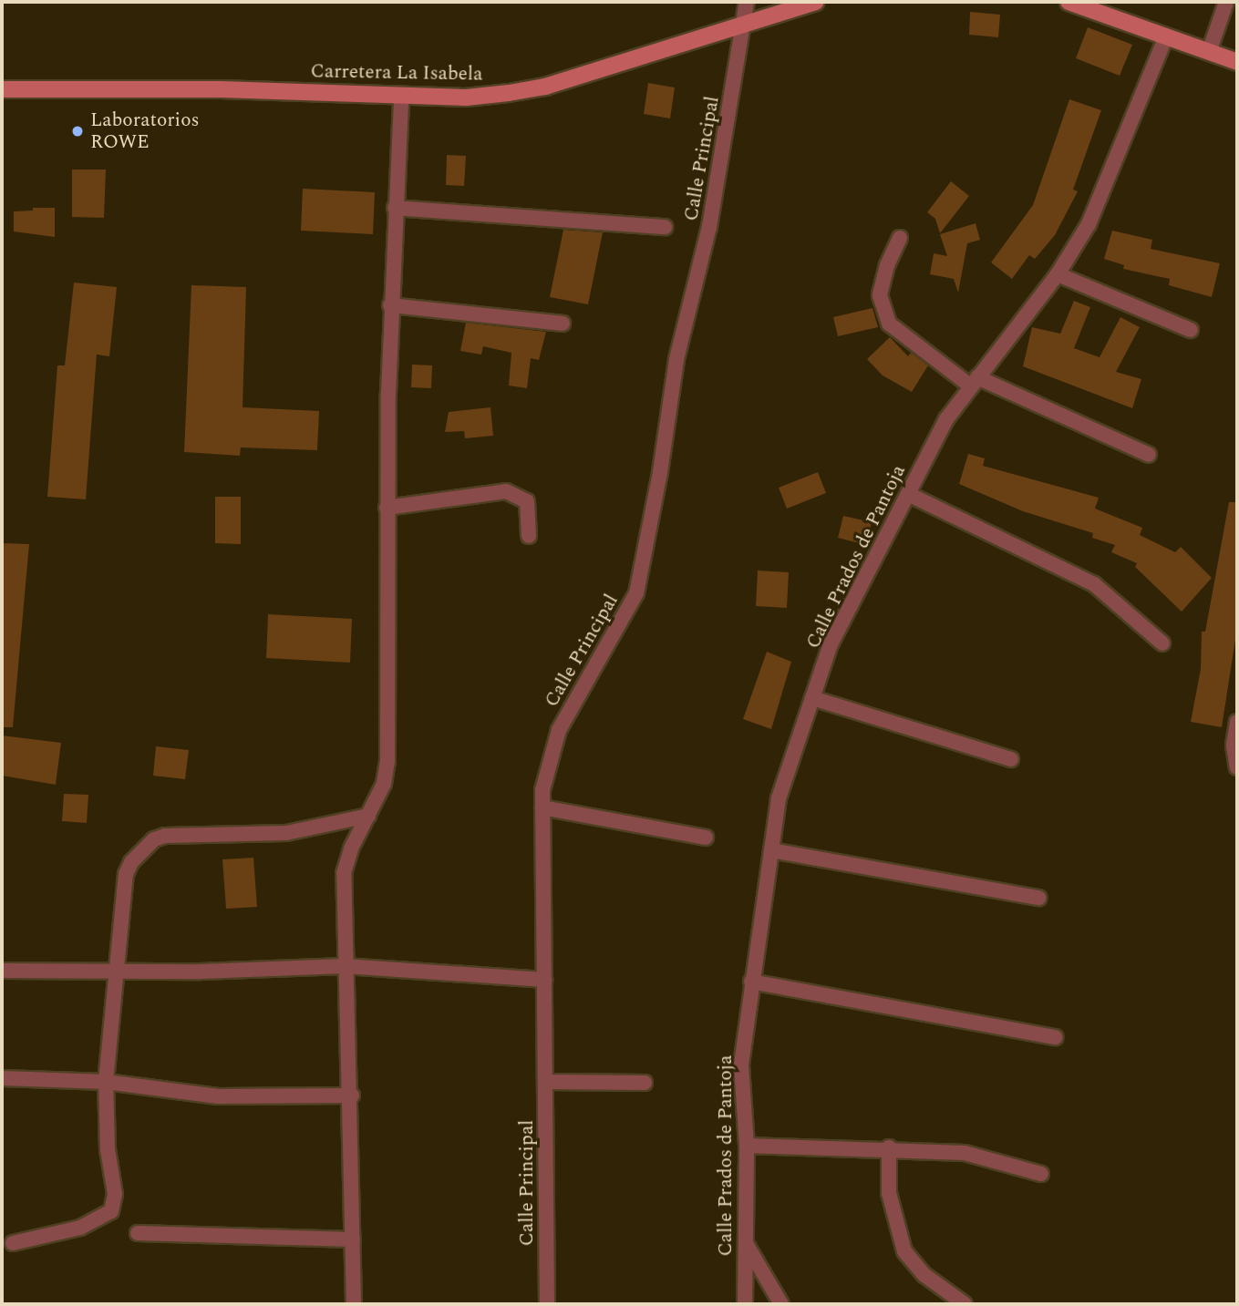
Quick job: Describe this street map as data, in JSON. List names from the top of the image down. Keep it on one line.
{"streets":{"main road":["Carretera La Isabela"],"street":["Calle Principal","Calle Prados de Pantoja"]},"crossings":[["Carretera La Isabela","Calle Principal"]],"places":["Laboratorios ROWE"]}
